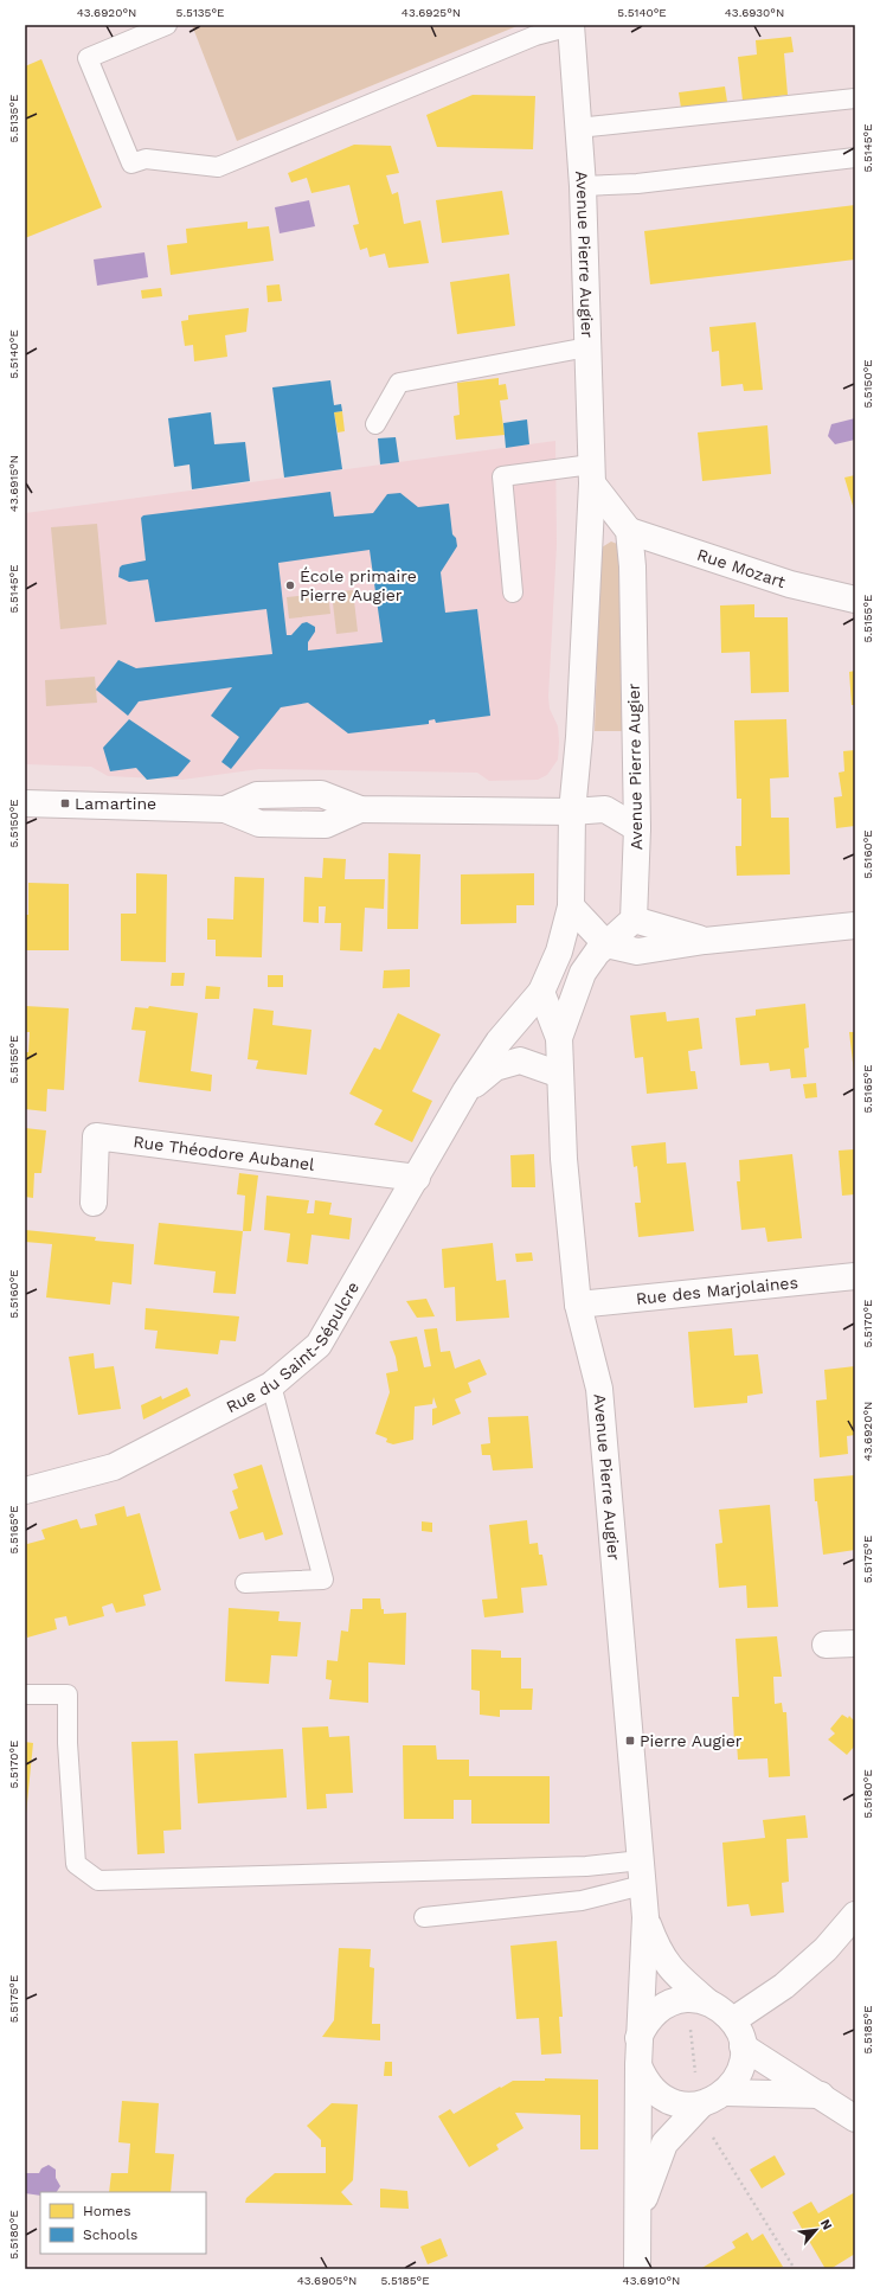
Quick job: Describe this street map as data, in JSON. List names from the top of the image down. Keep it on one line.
{"streets":{"street":["Avenue Pierre Augier","Rue Mozart","Rue Théodore Aubanel","Rue des Marjolaines","Rue du Saint-Sépulcre"]},"crossings":[["Avenue Pierre Augier","Rue Mozart"],["Avenue Pierre Augier","Rue des Marjolaines"],["Avenue Pierre Augier","Rue du Saint-Sépulcre"],["Rue Théodore Aubanel","Rue du Saint-Sépulcre"]],"places":{"other":["École primaire Pierre Augier"],"transit":["Lamartine","Pierre Augier"]},"legend":["Homes","Schools"],"north":"top right","coordinates":["43.6920°N","5.5135°E","43.6925°N","5.5140°E","43.6930°N","5.5145°E","5.5150°E","43.6915°N","5.5155°E","5.5160°E","5.5165°E","5.5170°E","5.5175°E","5.5180°E","5.5185°E","43.6905°N","43.6910°N"]}
